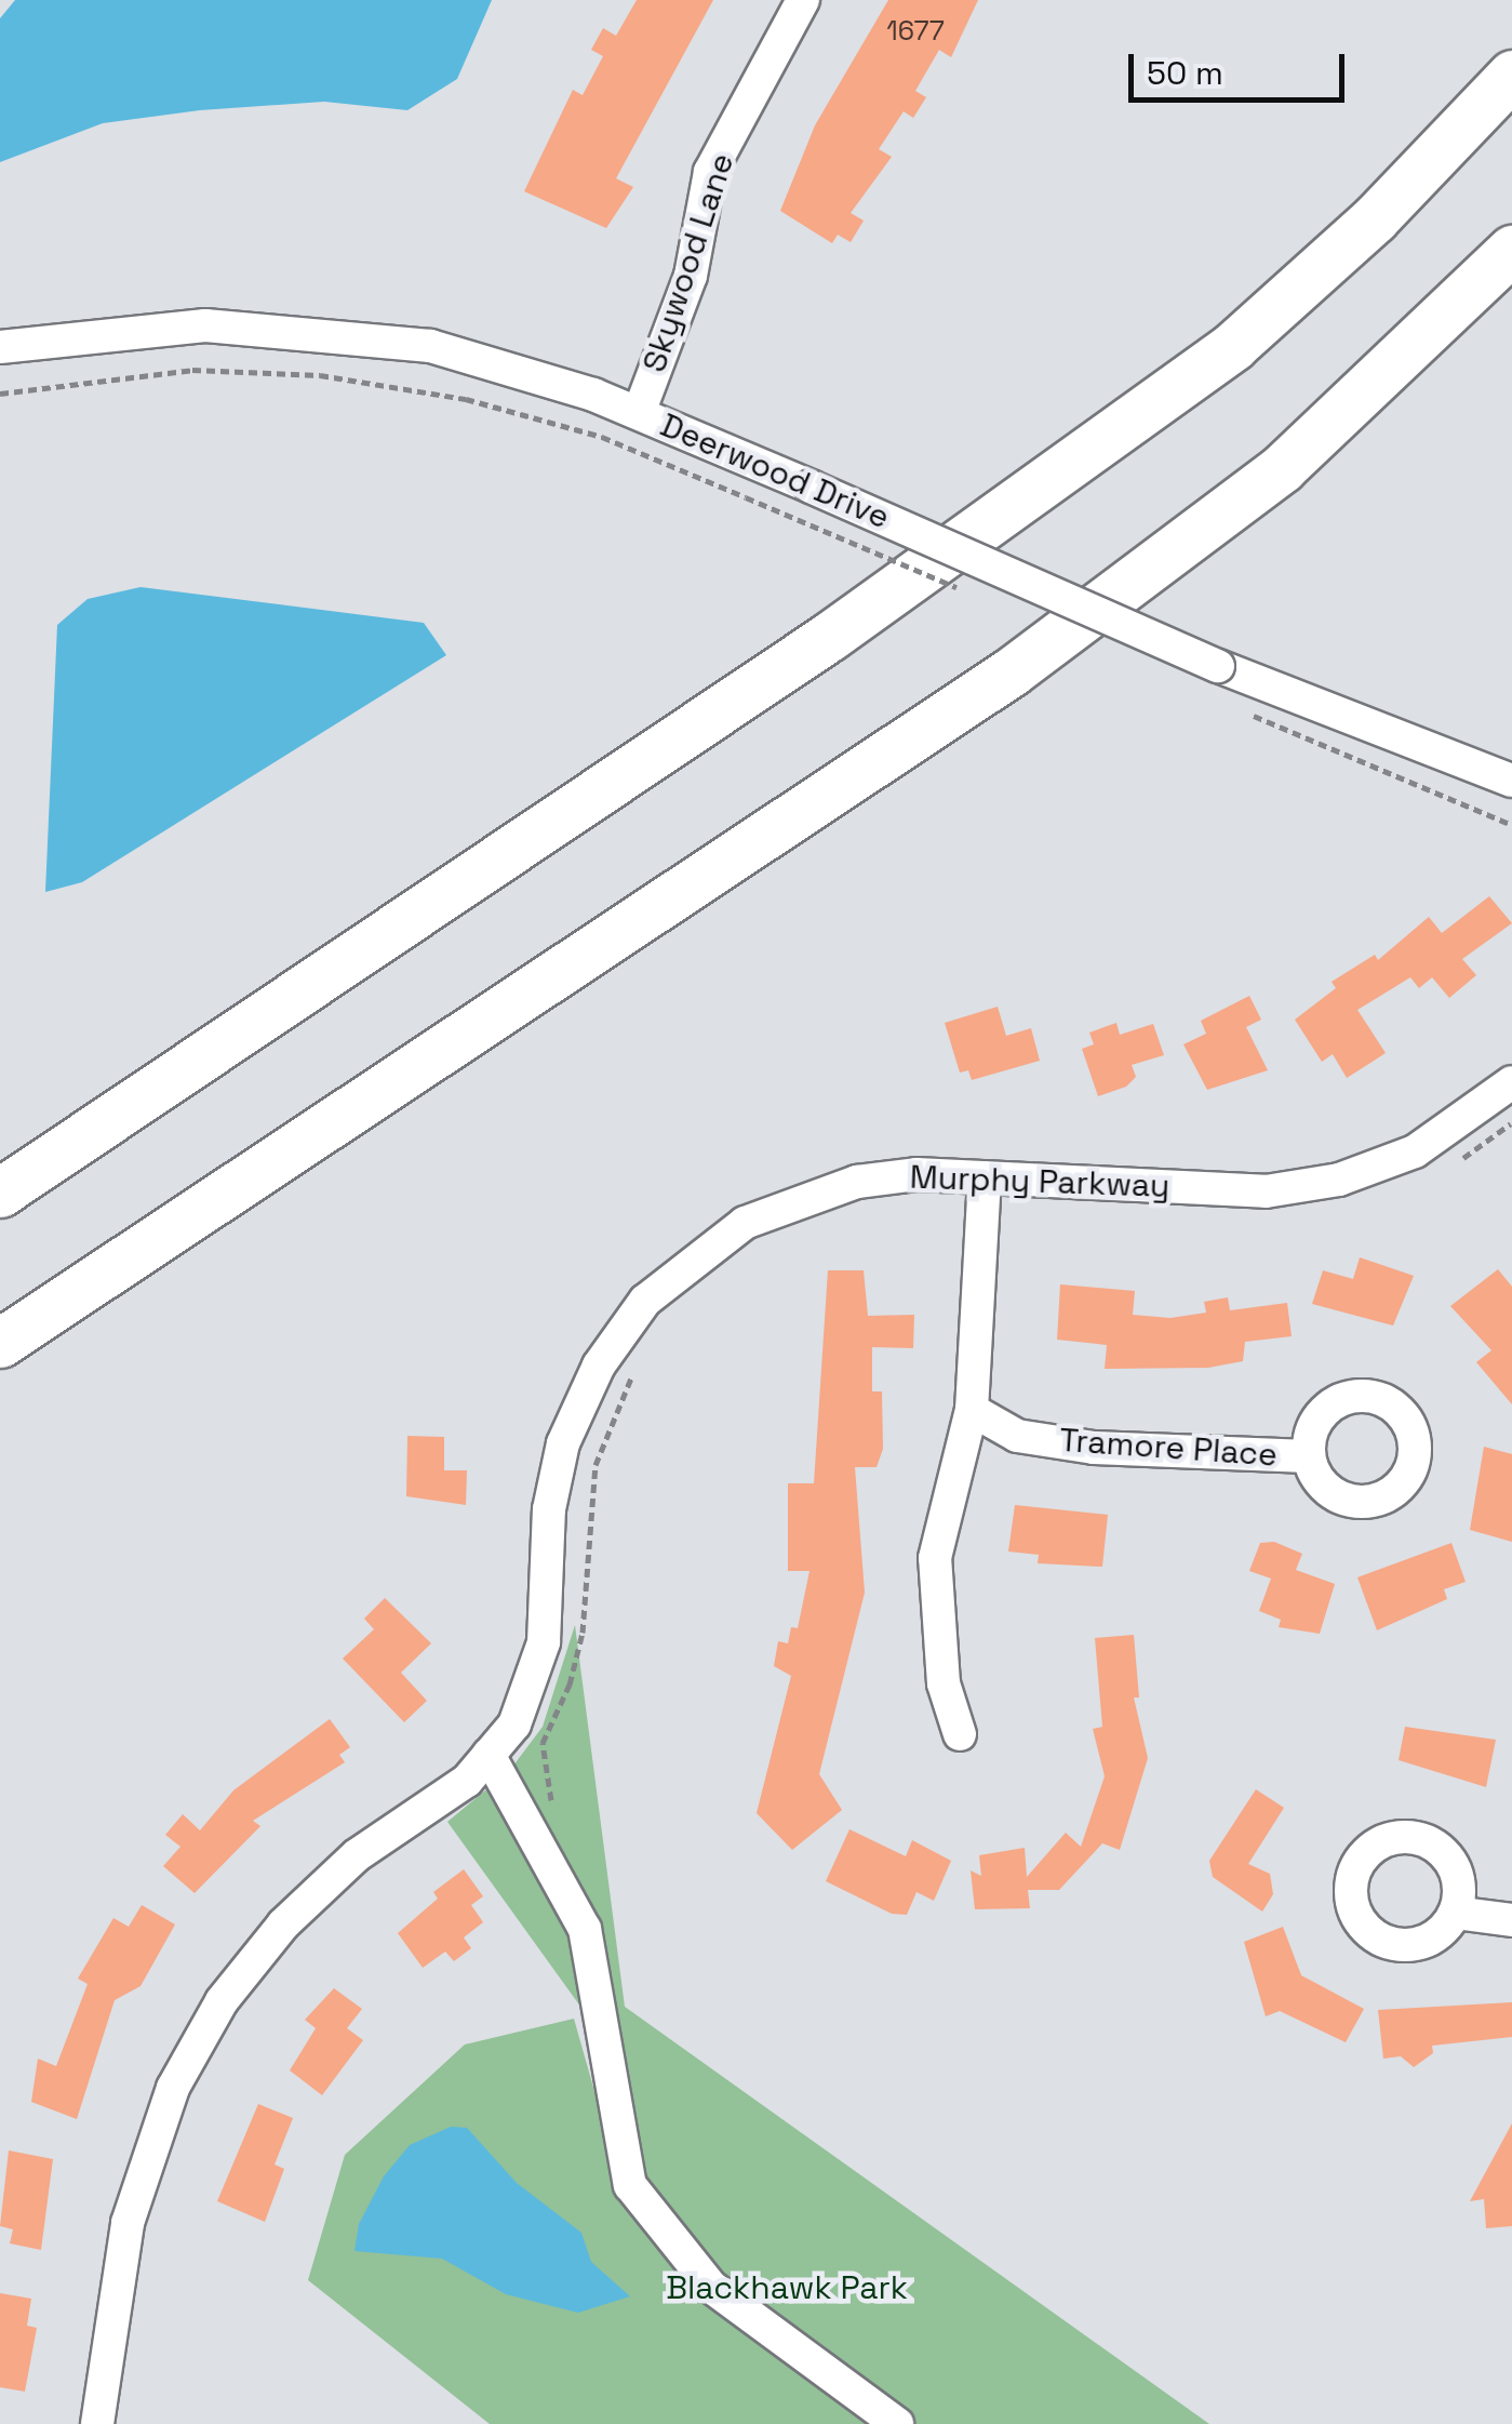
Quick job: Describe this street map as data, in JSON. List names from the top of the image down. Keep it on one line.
{"streets":{"street":["Skywood Lane","Deerwood Drive","Murphy Parkway","Tramore Place"]},"crossings":[["Skywood Lane","Deerwood Drive"]],"parks":["Blackhawk Park"],"house_numbers":["1677"],"scale_bar":"50 m"}
